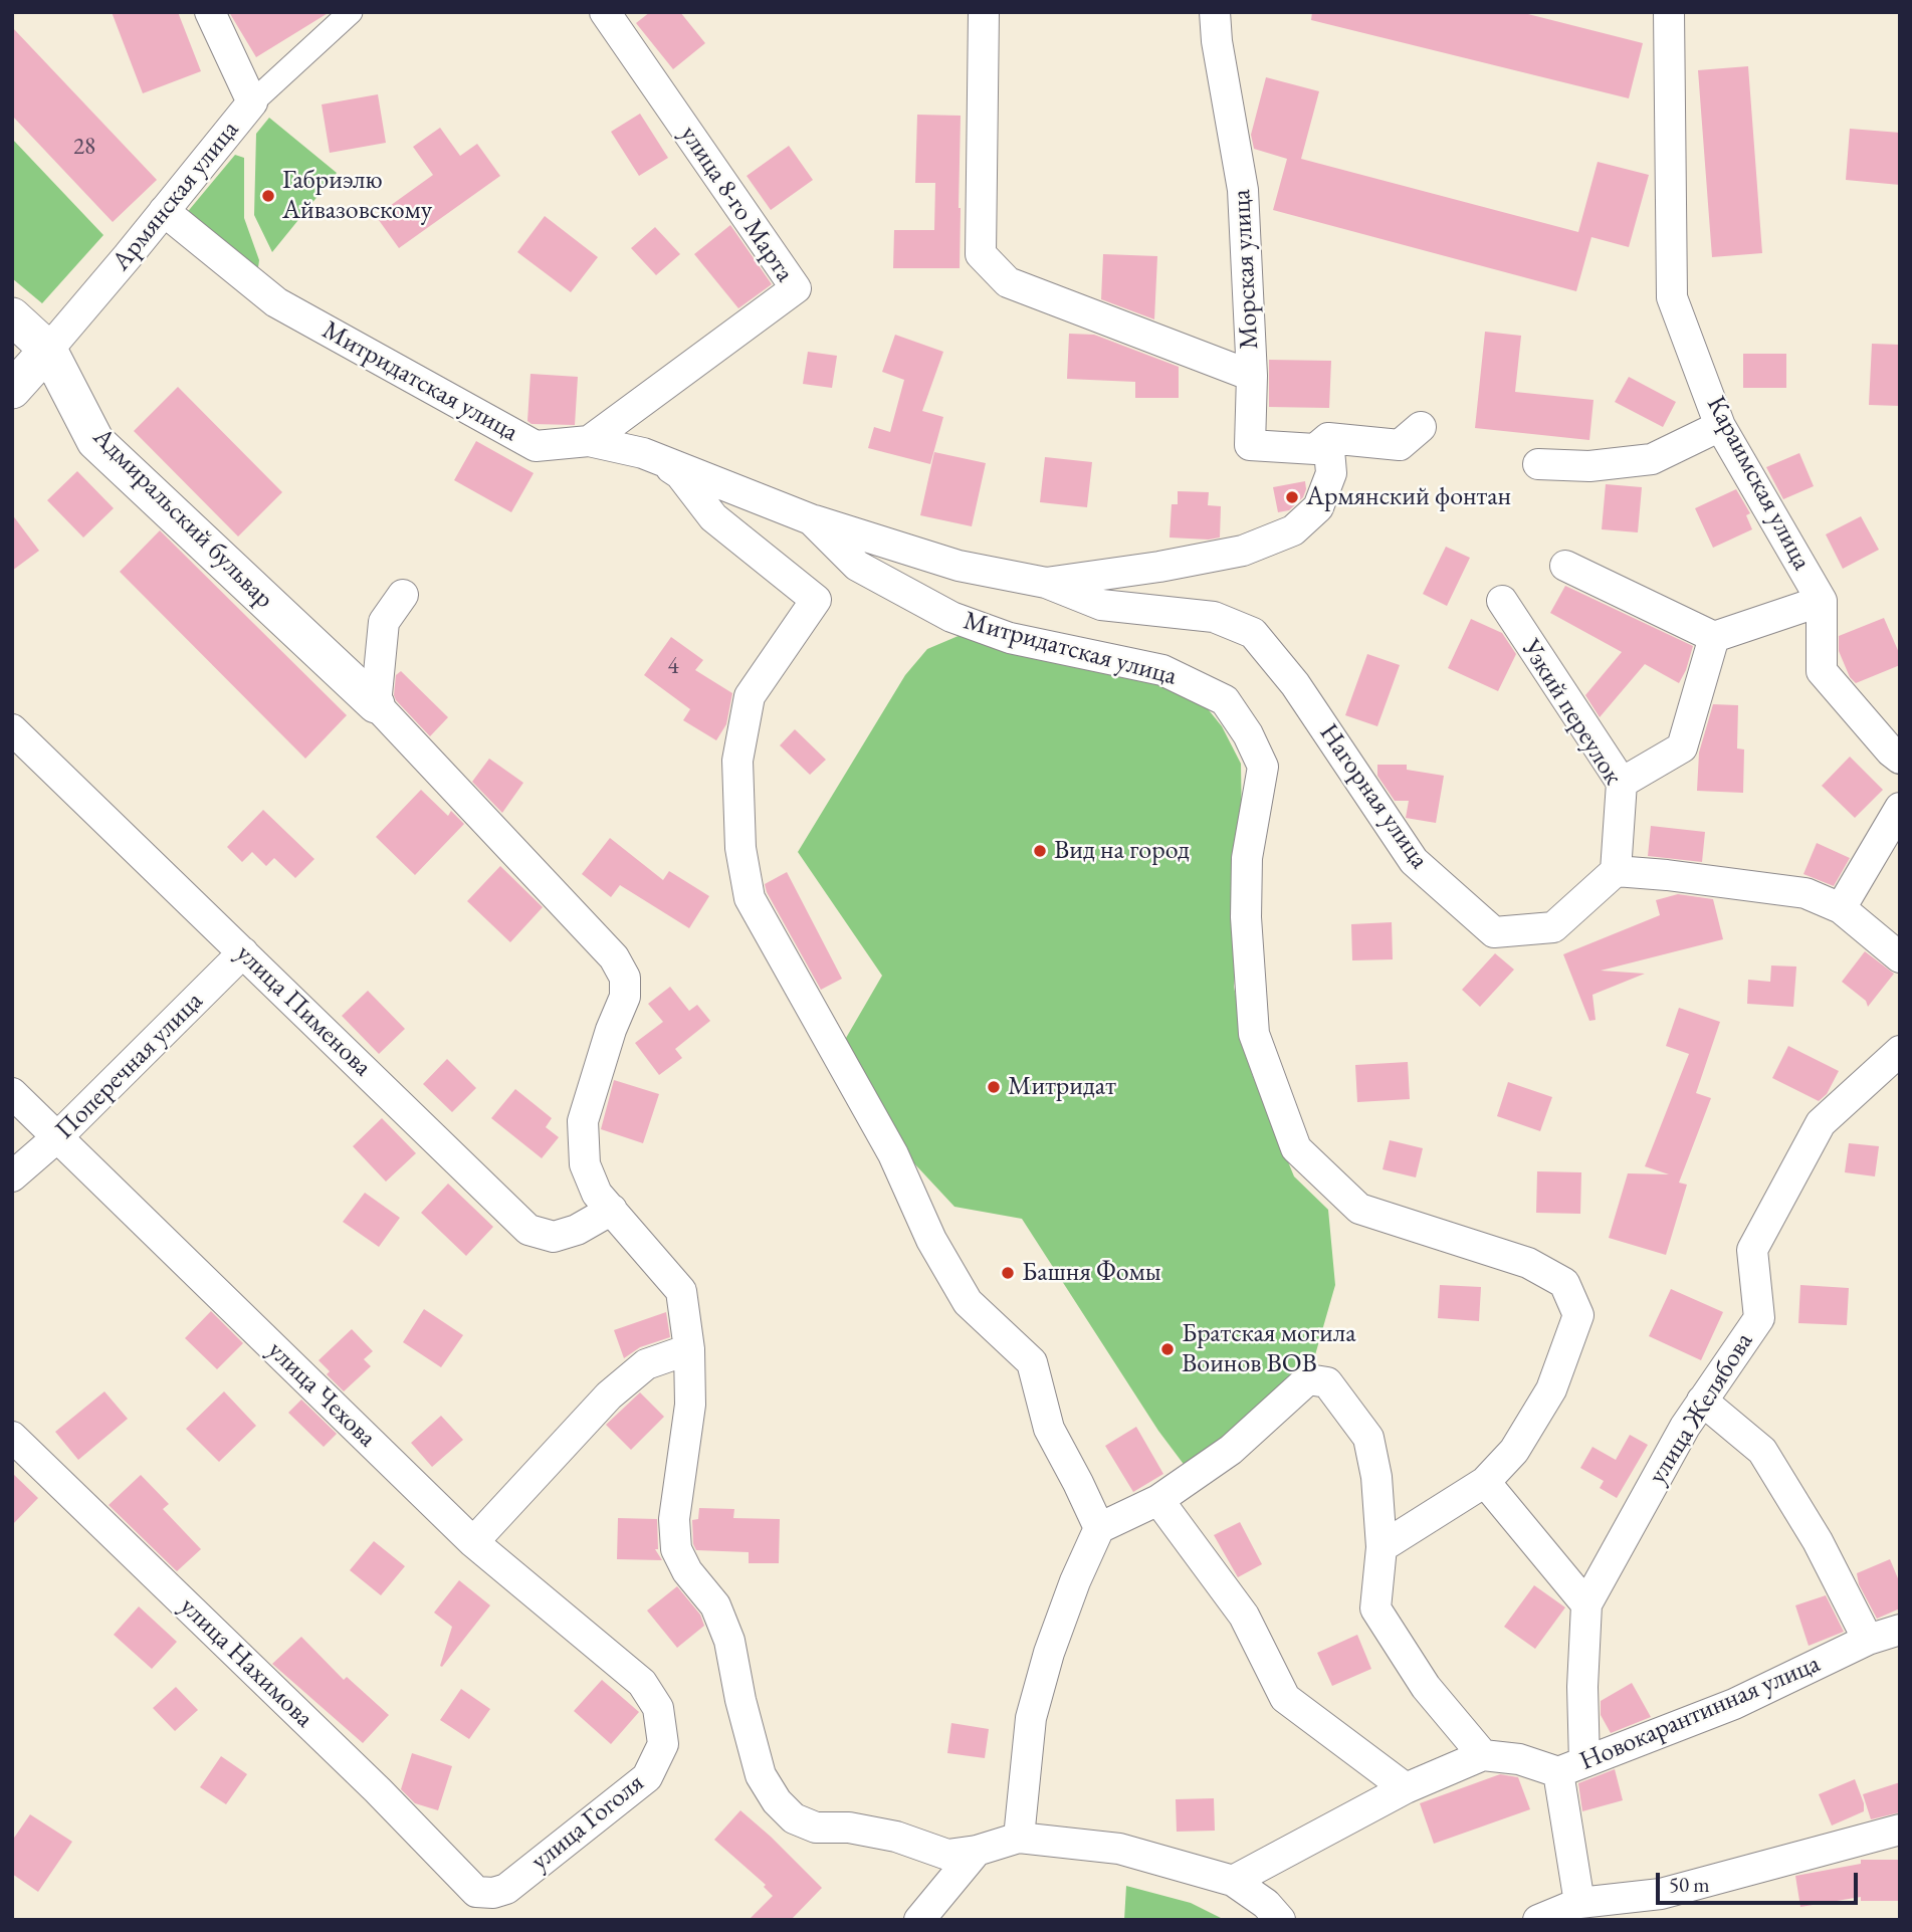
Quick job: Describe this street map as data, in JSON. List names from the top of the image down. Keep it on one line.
{"streets":{"street":["Армянская улица","улица 8-го Марта","Морская улица","Митридатская улица","Караимская улица","Адмиральский бульвар","Узкий переулок","Нагорная улица","улица Пименова","Поперечная улица","улица Чехова","улица Желябова","улица Нахимова","Новокарантинная улица","улица Гоголя"]},"crossings":[["Армянская улица","Митридатская улица"],["Армянская улица","Адмиральский бульвар"],["улица 8-го Марта","Митридатская улица"],["Узкий переулок","Нагорная улица"],["улица Пименова","Поперечная улица"],["Поперечная улица","улица Чехова"],["улица Чехова","улица Гоголя"],["улица Желябова","Новокарантинная улица"],["улица Нахимова","улица Гоголя"]],"places":["Габриэлю Айвазовскому","Армянский фонтан","Вид на город","Митридат","Башня Фомы","Братская могила Воинов ВОВ"],"house_numbers":["28","4"],"scale_bar":"50 m"}
